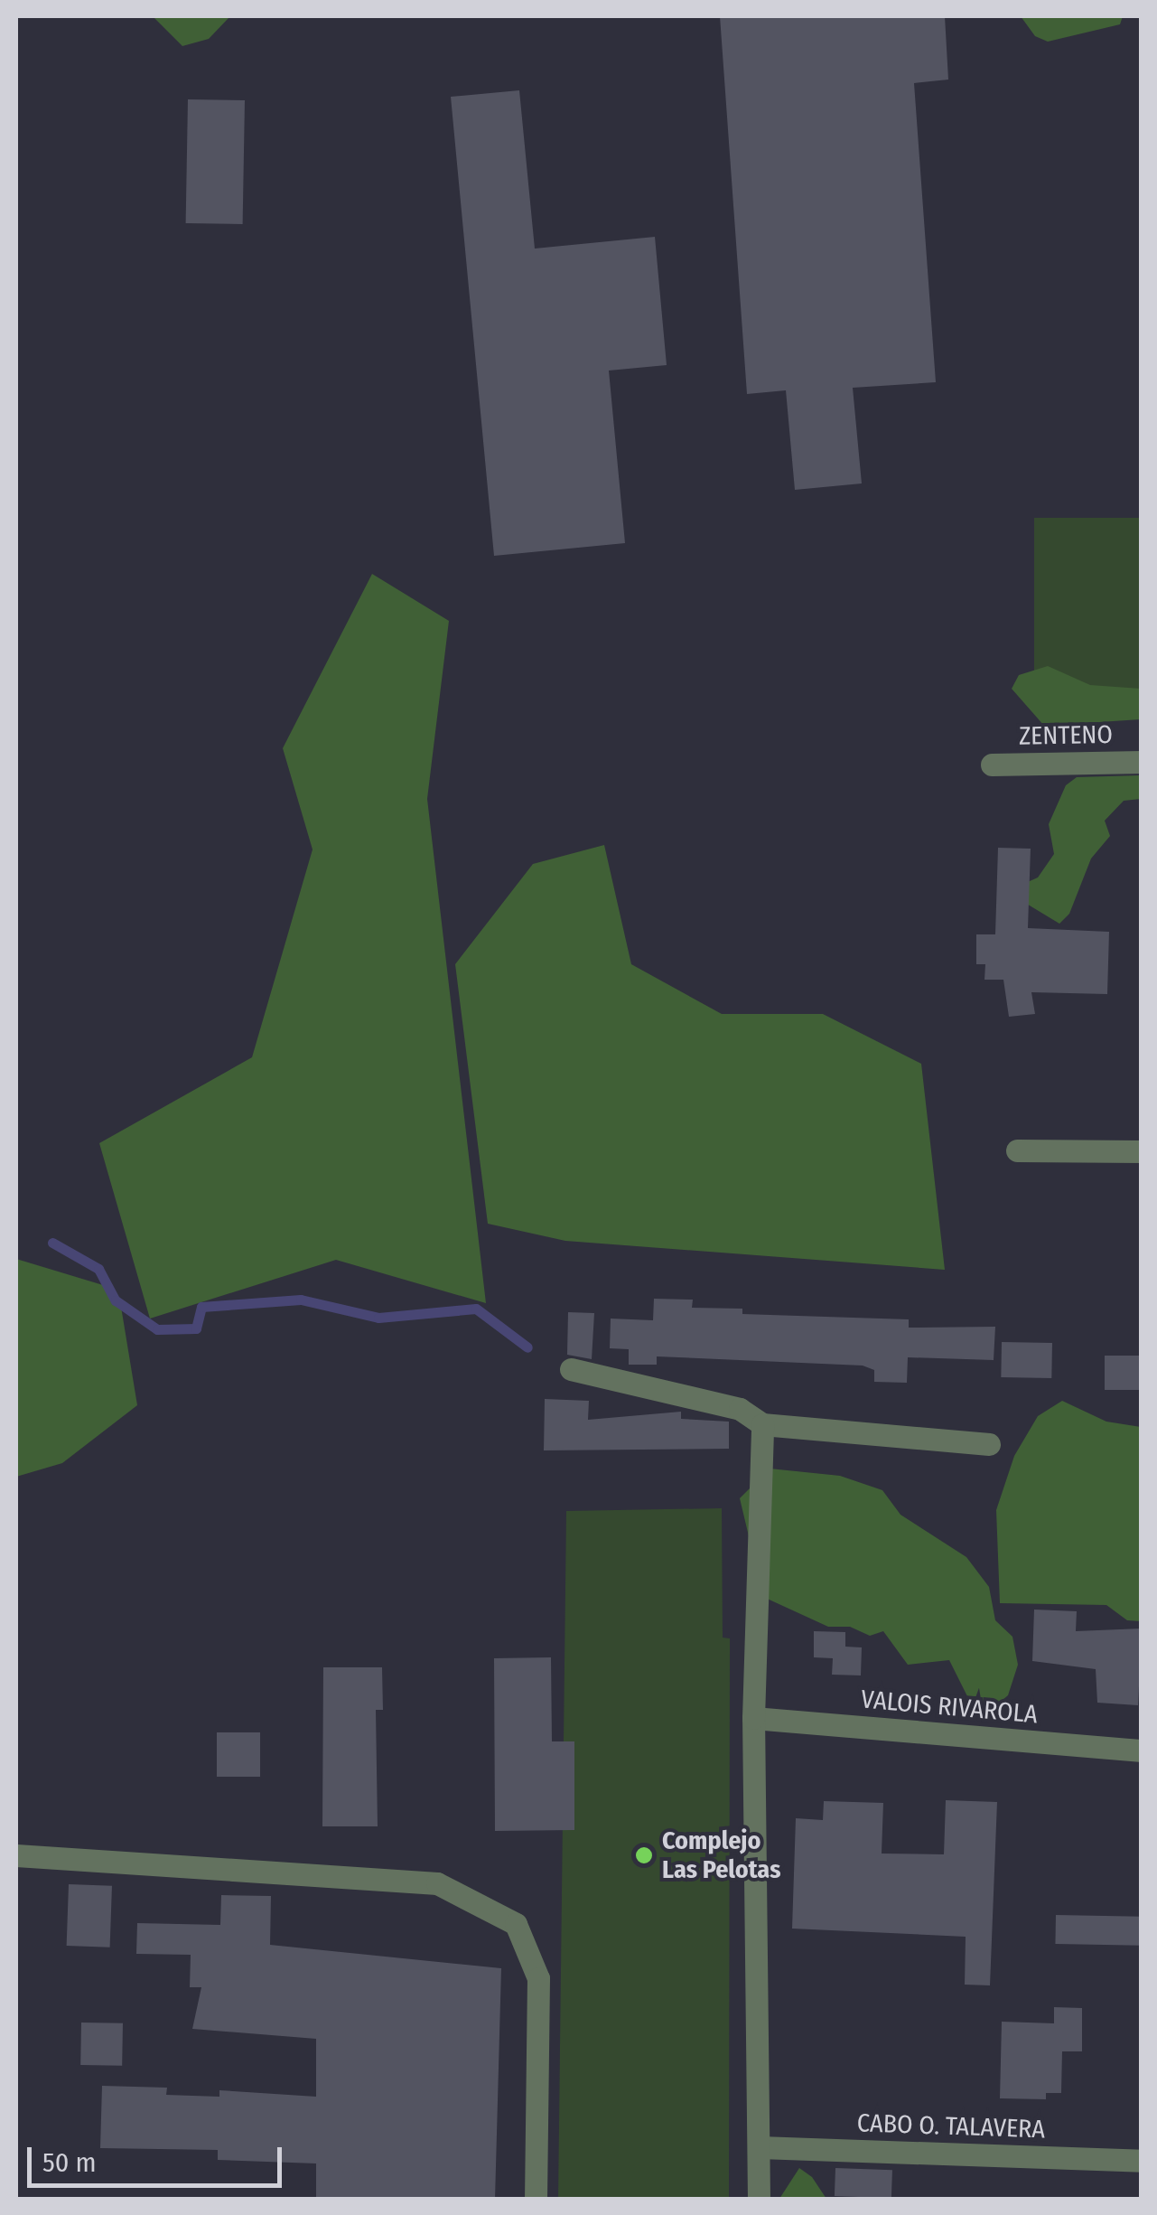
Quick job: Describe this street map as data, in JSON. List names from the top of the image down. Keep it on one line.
{"streets":{"street":["ZENTENO","VALOIS RIVAROLA","CABO O. TALAVERA"]},"places":["Complejo Las Pelotas"],"scale_bar":"50 m"}
